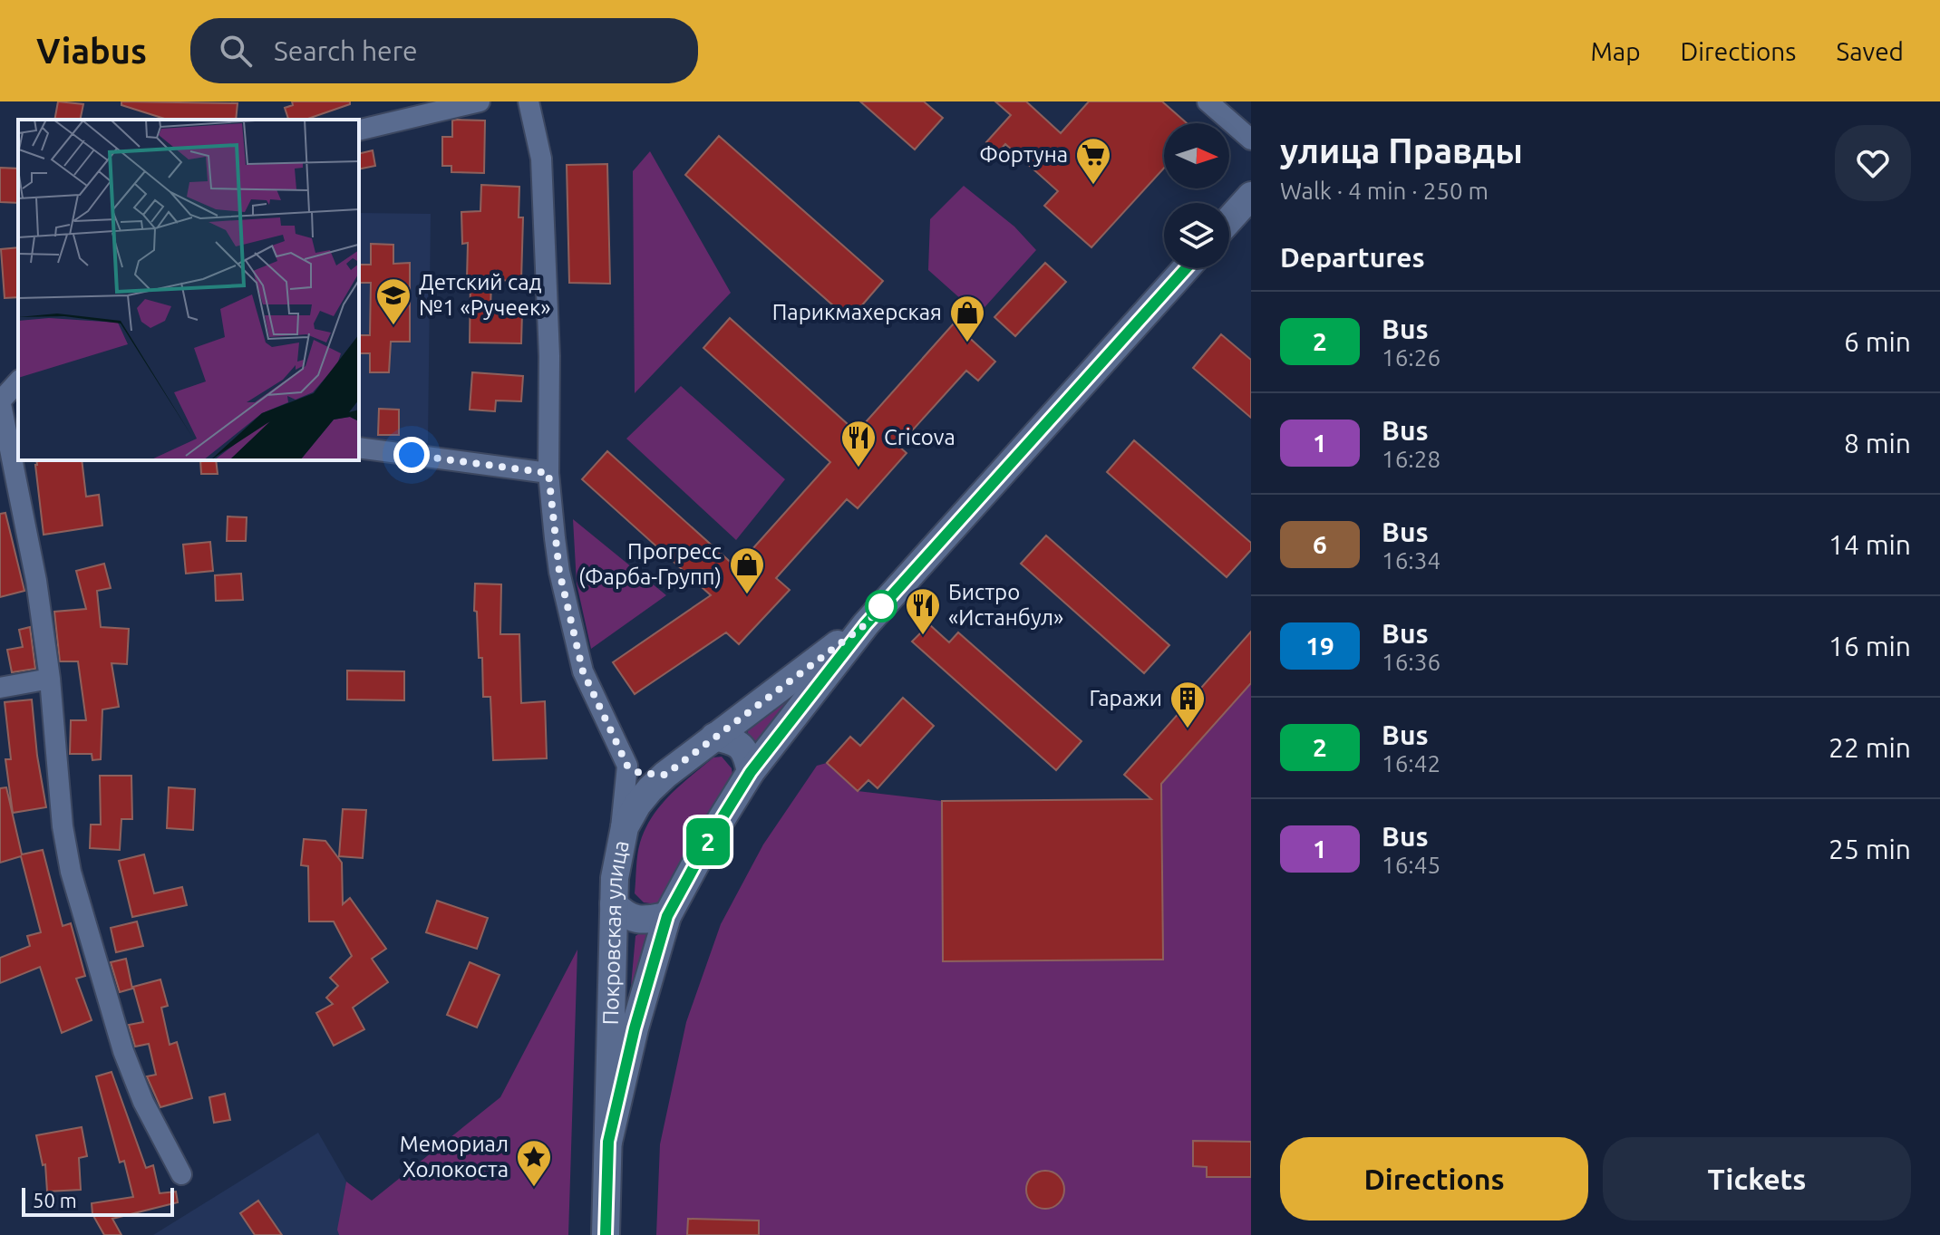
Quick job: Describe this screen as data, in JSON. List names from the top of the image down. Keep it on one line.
{"streets":{"main road":["Покровская улица"]},"places":{"supermarket":["Фортуна"],"school or university":["Детский сад №1 «Ручеек»"],"shop":["Парикмахерская","Прогресс (Фарба-Групп)"],"restaurant":["Cricova","Бистро «Истанбул»"],"building":["Гаражи"],"place":["Мемориал Холокоста"]},"lines":["bus line 2"],"scale_bar":"50 m","north":"right","page":{"header":"Viabus","search":"Search here","nav":["Map","Directions","Saved"],"on_map":"2","heading":[["улица Правды","Walk · 4 min · 250 m"],"Departures"],"list":[{"mark":"2","name":"Bus","note":"16:26","value":"6 min"},{"mark":"1","name":"Bus","note":"16:28","value":"8 min"},{"mark":"6","name":"Bus","note":"16:34","value":"14 min"},{"mark":"19","name":"Bus","note":"16:36","value":"16 min"},{"mark":"2","name":"Bus","note":"16:42","value":"22 min"},{"mark":"1","name":"Bus","note":"16:45","value":"25 min"}],"buttons":["Directions","Tickets"],"scale":"50 m"}}
